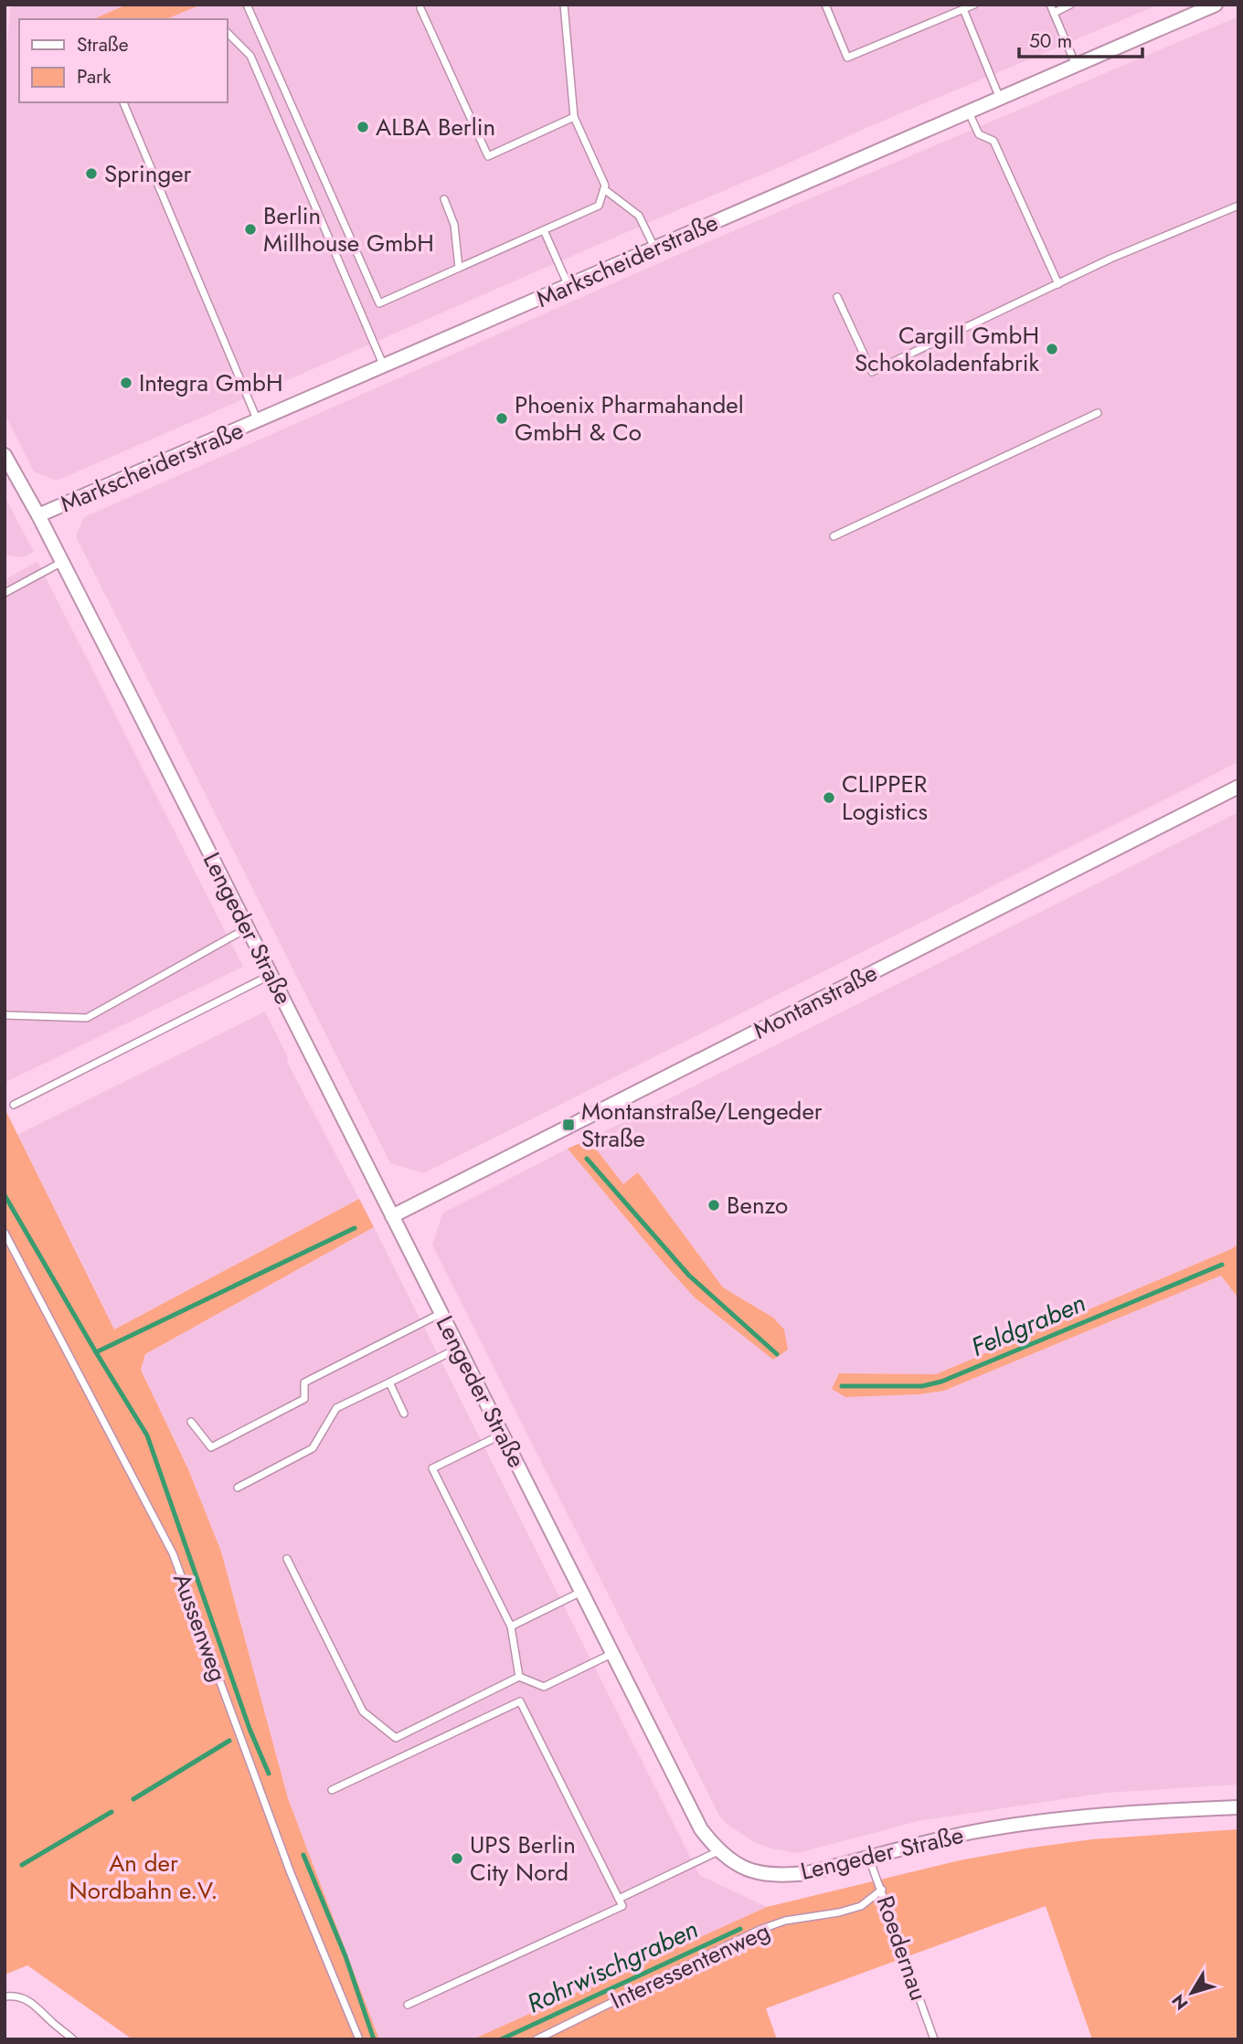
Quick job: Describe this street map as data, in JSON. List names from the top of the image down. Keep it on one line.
{"streets":{"street":["Markscheiderstraße","Lengeder Straße","Montanstraße"],"lane":["Aussenweg","Roedernau","Interessentenweg"]},"crossings":[["Markscheiderstraße","Lengeder Straße"],["Lengeder Straße","Montanstraße"],["Lengeder Straße","Roedernau"],["Roedernau","Interessentenweg"]],"water":["Feldgraben","Rohrwischgraben"],"parks":["An der Nordbahn e.V."],"places":{"other":["ALBA Berlin","Springer","Berlin Millhouse GmbH","Cargill GmbH Schokoladenfabrik","Integra GmbH","Phoenix Pharmahandel GmbH & Co","CLIPPER Logistics","Benzo","UPS Berlin City Nord"],"transit":["Montanstraße/Lengeder Straße"]},"legend":["Straße","Park"],"scale_bar":"50 m","north":"bottom left"}
